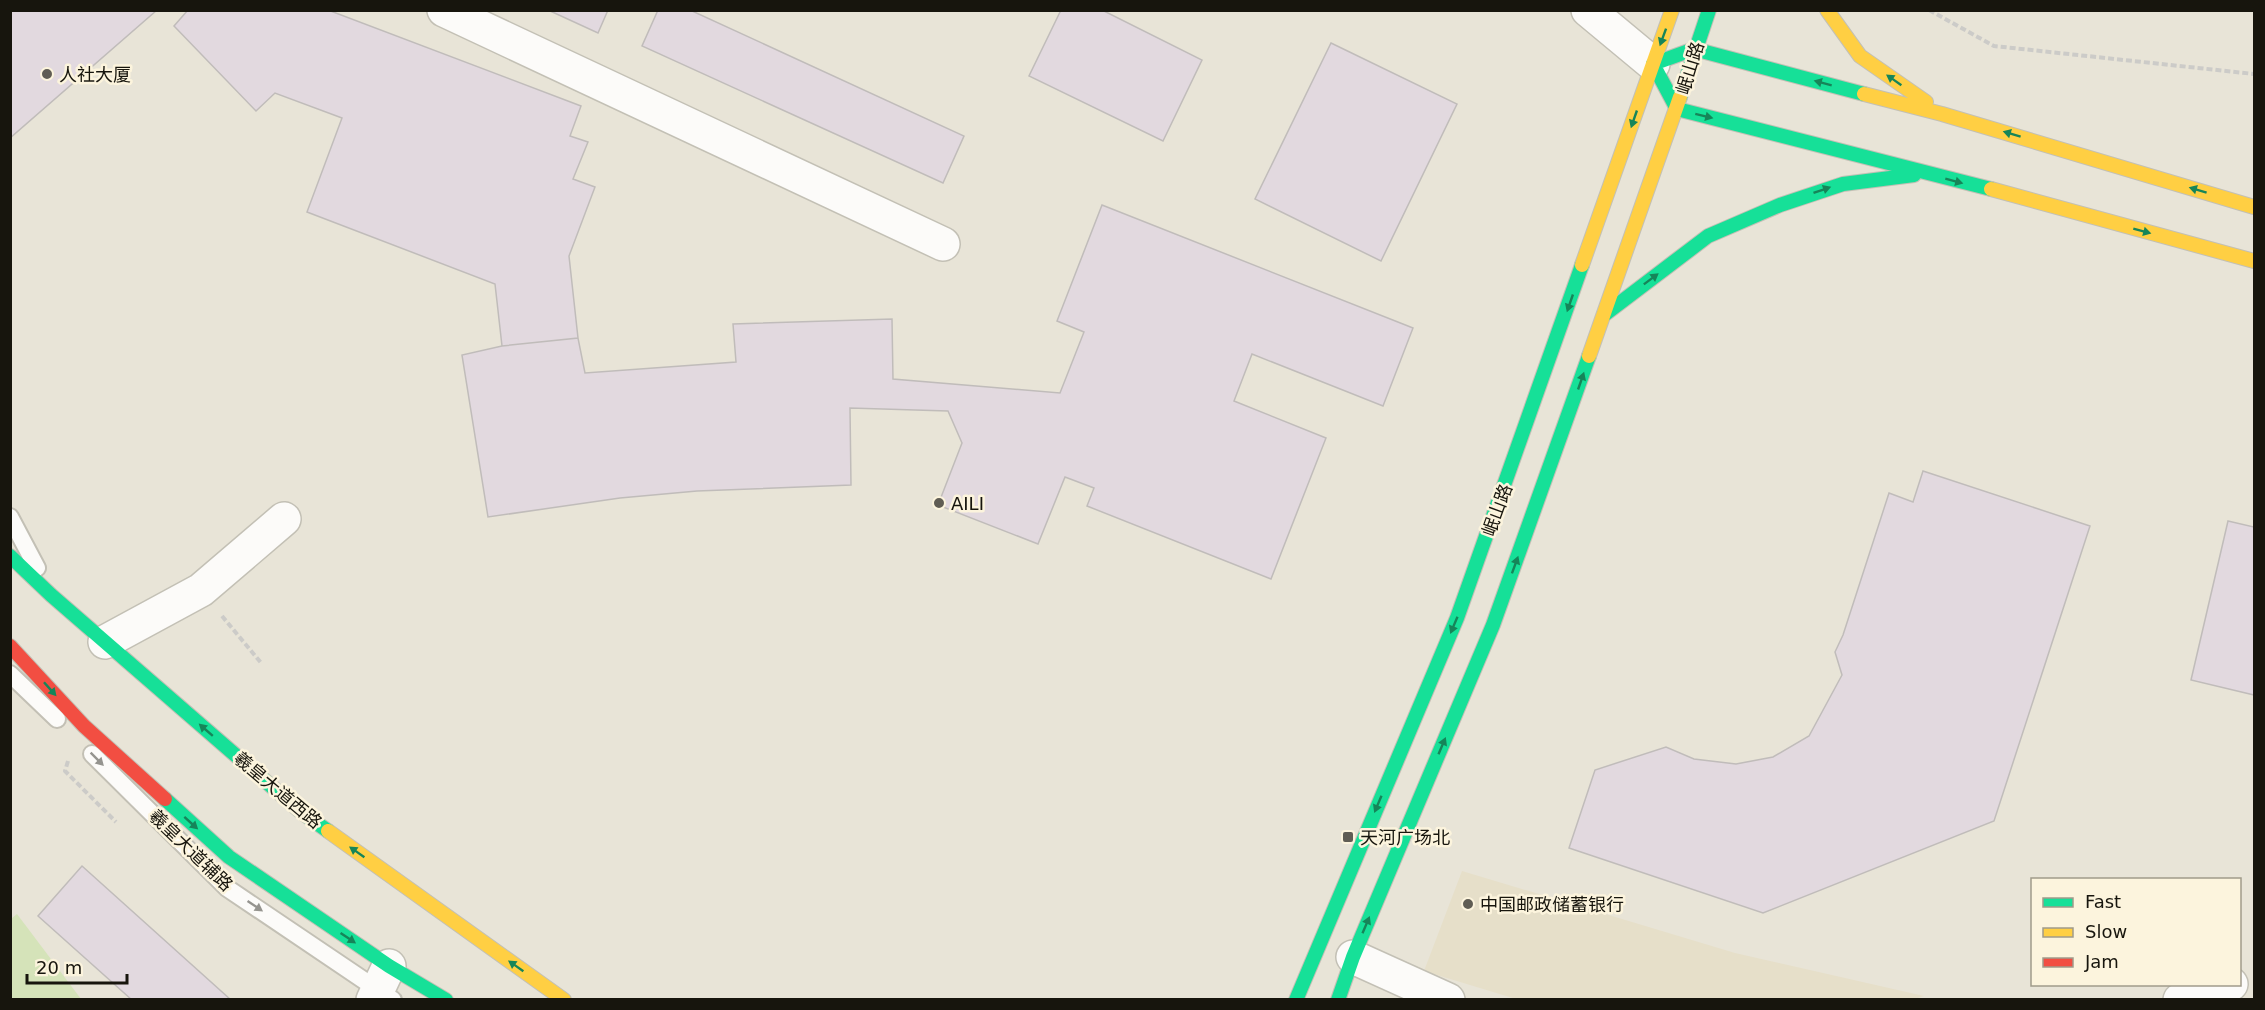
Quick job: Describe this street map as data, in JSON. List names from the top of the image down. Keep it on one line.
{"streets":{"main road":["岷山路","羲皇大道西路"],"lane":["羲皇大道辅路"]},"one_way":["羲皇大道辅路"],"places":{"other":["人社大厦","AILI","中国邮政储蓄银行"],"transit":["天河广场北"]},"legend":["Fast","Slow","Jam"],"scale_bar":"20 m"}
